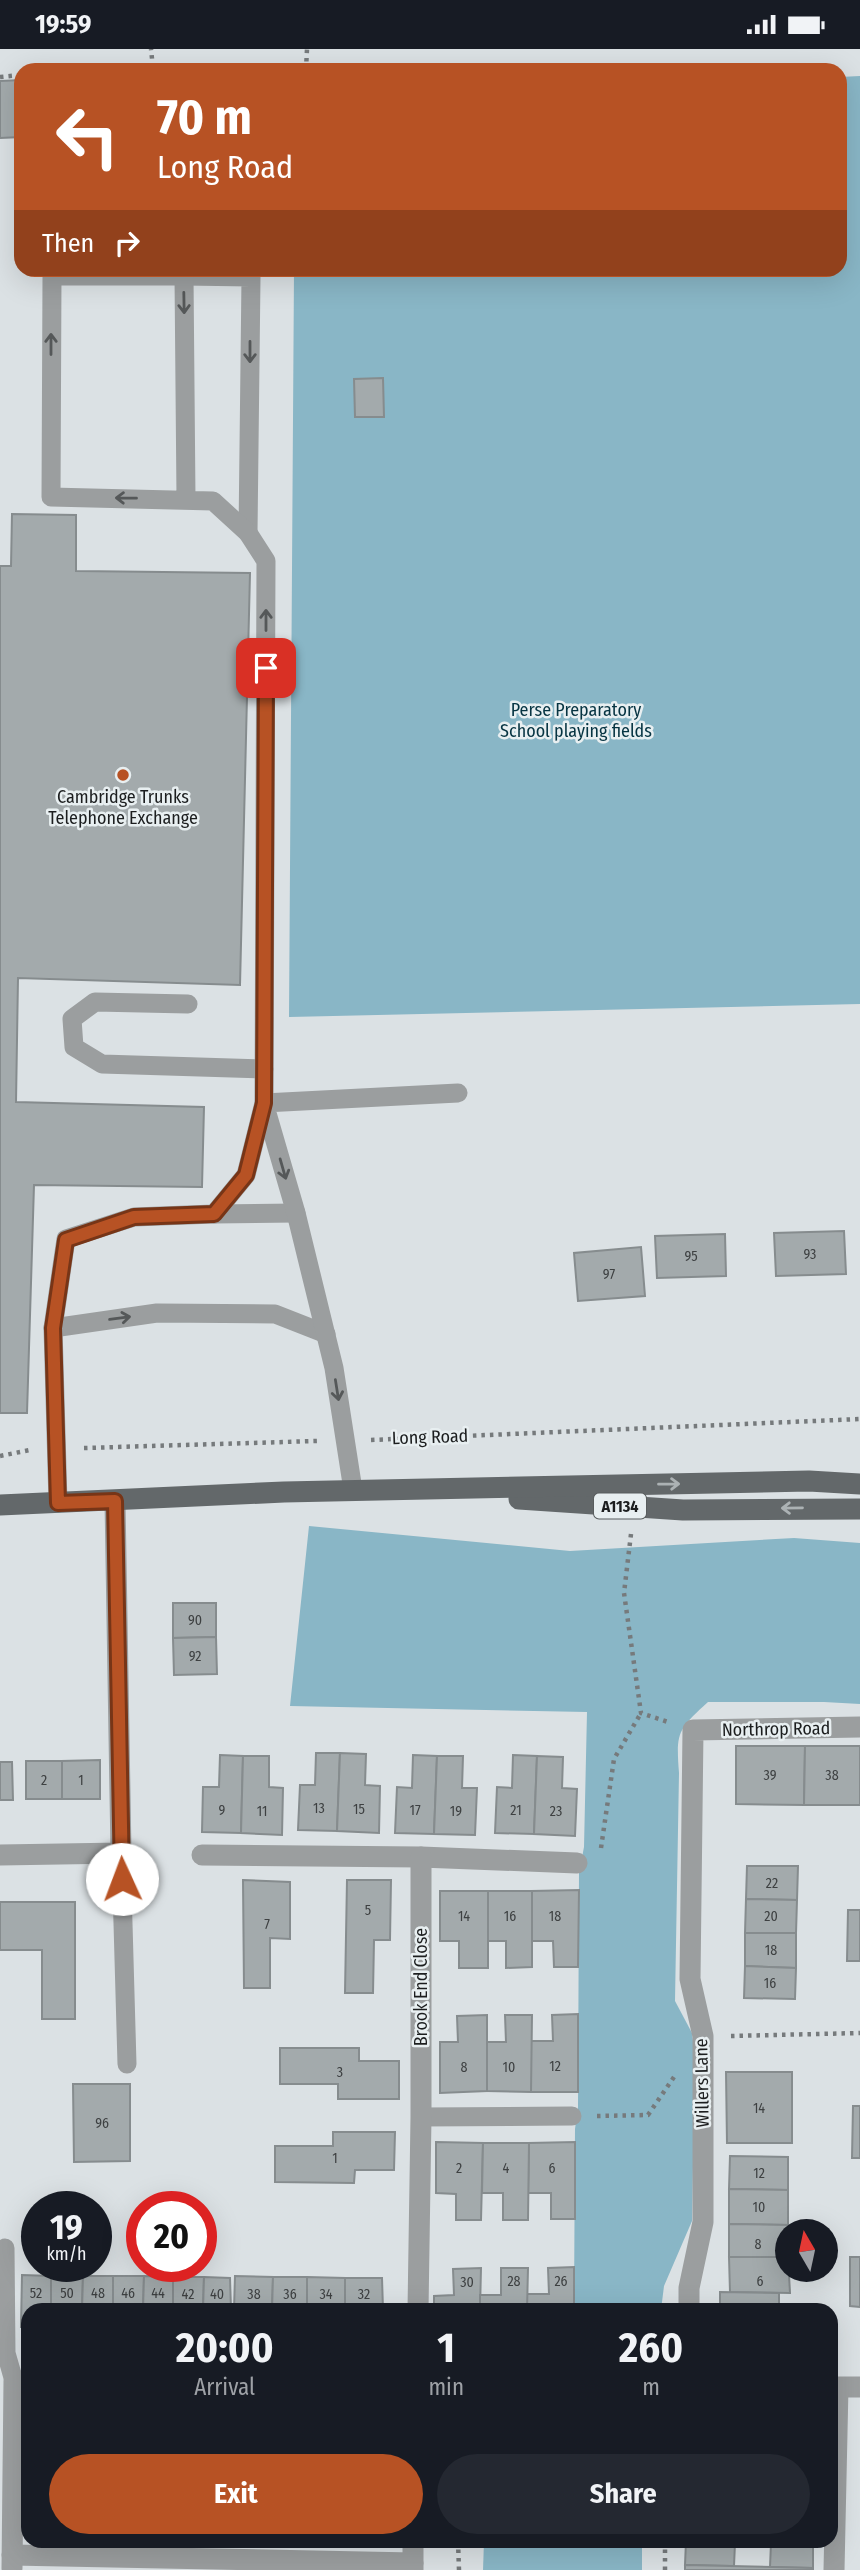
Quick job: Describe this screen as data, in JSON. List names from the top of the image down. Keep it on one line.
{"streets":{"main road":["A1134"],"street":["Northrop Road","Brook End Close","Willers Lane"],"path":["Long Road"]},"crossings":[["Northrop Road","Willers Lane"]],"parks":["Perse Preparatory School playing fields"],"places":["Cambridge Trunks Telephone Exchange"],"house_numbers":["93","95","97","90","92","39","38","2","1","13","15","9","17","21","11","19","23","22","5","14","16","18","20","7","18","16","12","8","10","3","14","96","1","2","4","6","12","10","8","28","26","6","30","52","50","48","46","44","42","40","38","36","34","32"],"north":"top","page":{"status":"19:59","turn":["70 m","Long Road"],"then":"Then","speed":"19 km/h","limit":"20","eta":["20:00","Arrival","1","min","260","m"],"buttons":["Exit","Share"]}}
